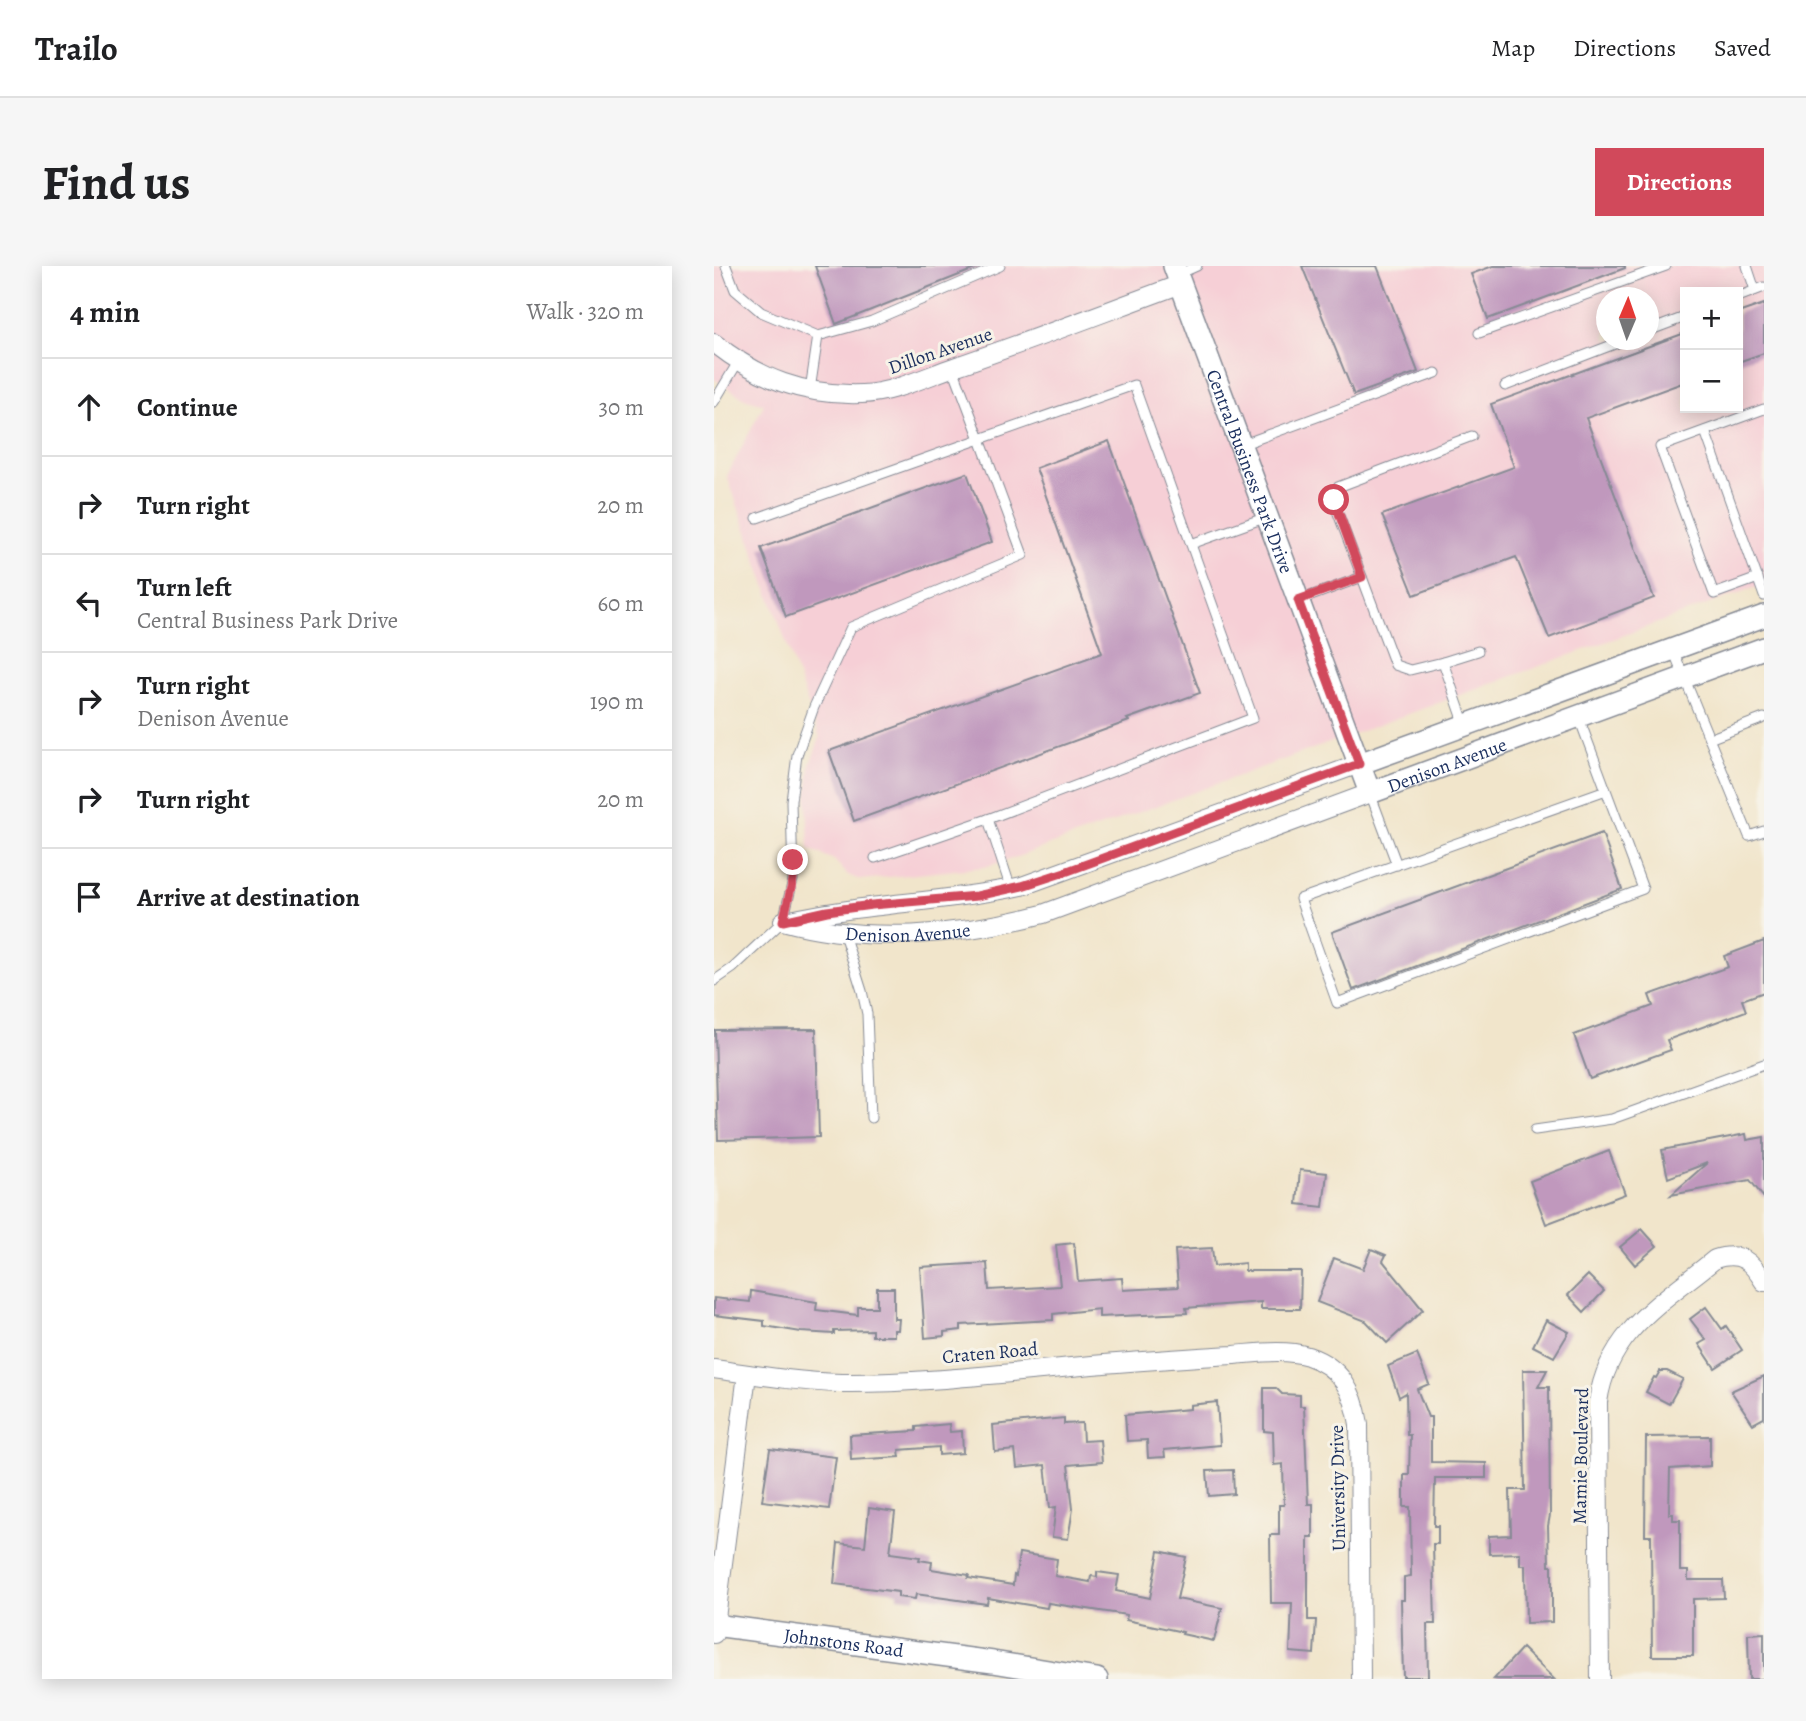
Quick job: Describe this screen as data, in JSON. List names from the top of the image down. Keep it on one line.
{"streets":{"street":["Dillon Avenue","Central Business Park Drive","Denison Avenue","Craten Road","Mamie Boulevard","University Drive","Johnstons Road"]},"crossings":[["Dillon Avenue","Central Business Park Drive"],["Central Business Park Drive","Denison Avenue"],["Craten Road","University Drive"]],"north":"top","page":{"header":"Trailo","nav":["Map","Directions","Saved"],"buttons":"Directions","title":"Find us","heading":["4 min","Walk · 320 m"],"map_buttons":["+","−"],"list":[["Continue","30 m"],["Turn right","20 m"],["Turn left","Central Business Park Drive","60 m"],["Turn right","Denison Avenue","190 m"],["Turn right","20 m"],"Arrive at destination"]}}
